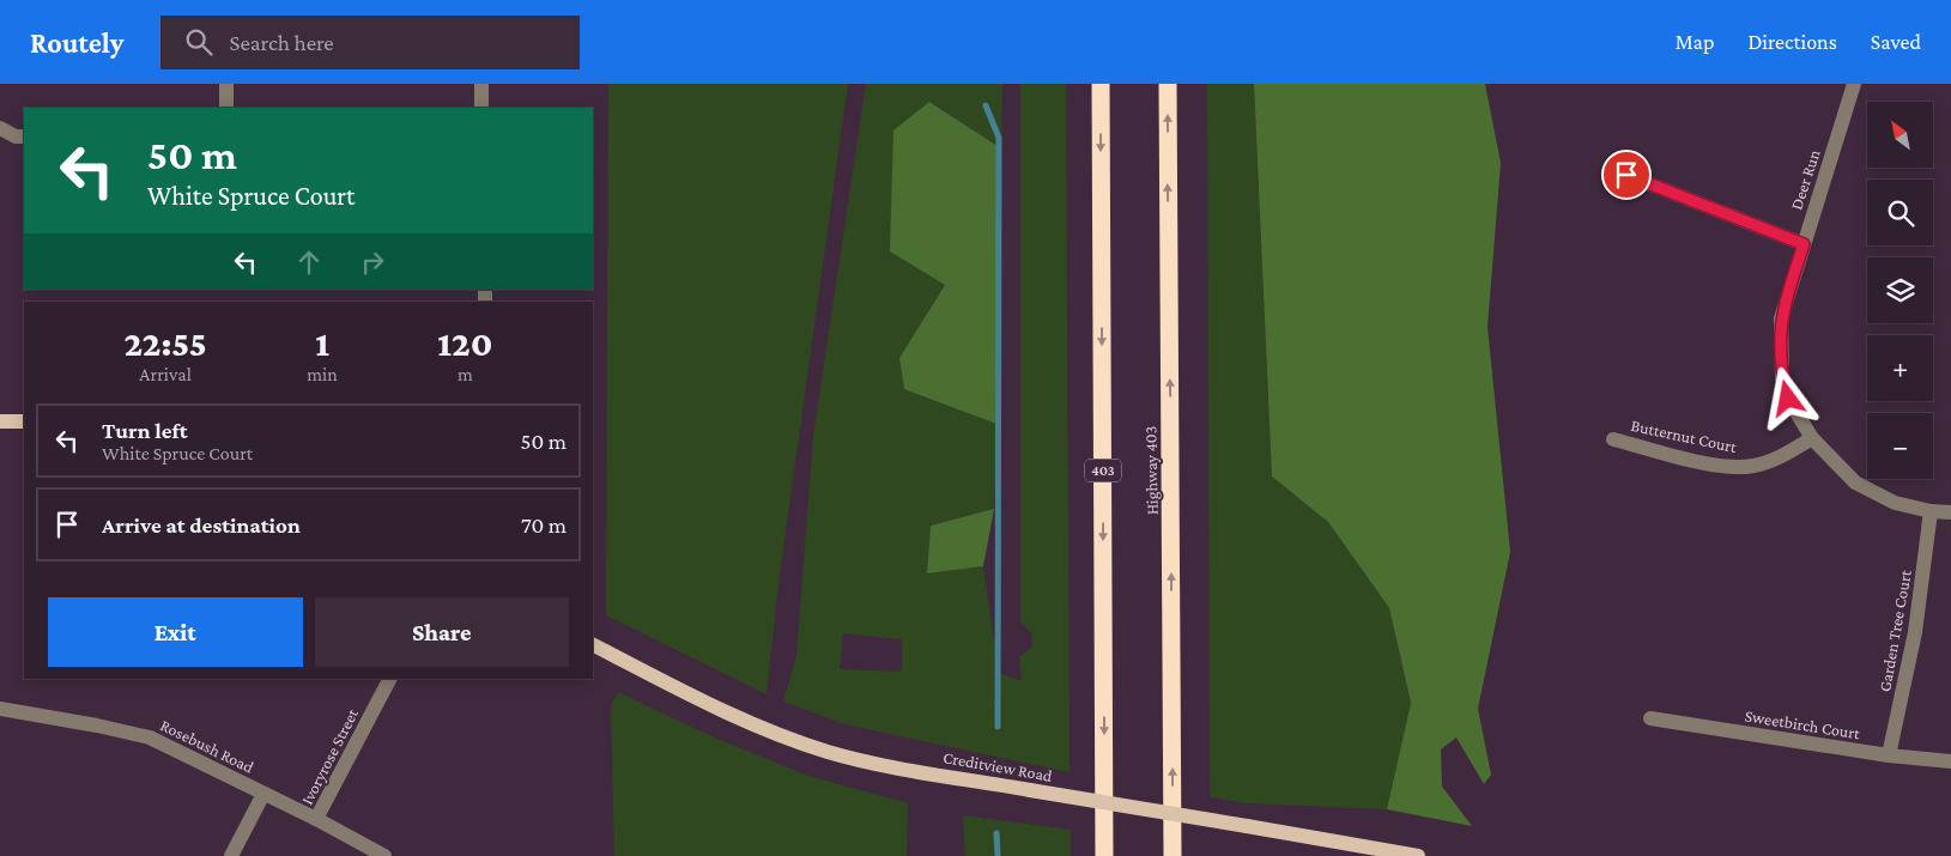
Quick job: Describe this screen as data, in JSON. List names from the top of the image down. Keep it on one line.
{"streets":{"highway":["403","Highway 403"],"main road":["Creditview Road"],"street":["Deer Run","Butternut Court","Garden Tree Court","Sweetbirch Court","Rosebush Road","Ivoryrose Street"]},"crossings":[["Deer Run","Butternut Court"],["Deer Run","Garden Tree Court"],["Garden Tree Court","Sweetbirch Court"],["Rosebush Road","Ivoryrose Street"]],"north":"top left","page":{"header":"Routely","search":"Search here","nav":["Map","Directions","Saved"],"map_buttons":["+","−"],"turn":["50 m","White Spruce Court"],"eta":["22:55","Arrival","1","min","120","m"],"list":[{"name":"Turn left","note":"White Spruce Court","value":"50 m"},{"name":"Arrive at destination","value":"70 m"}],"buttons":["Exit","Share"]}}
